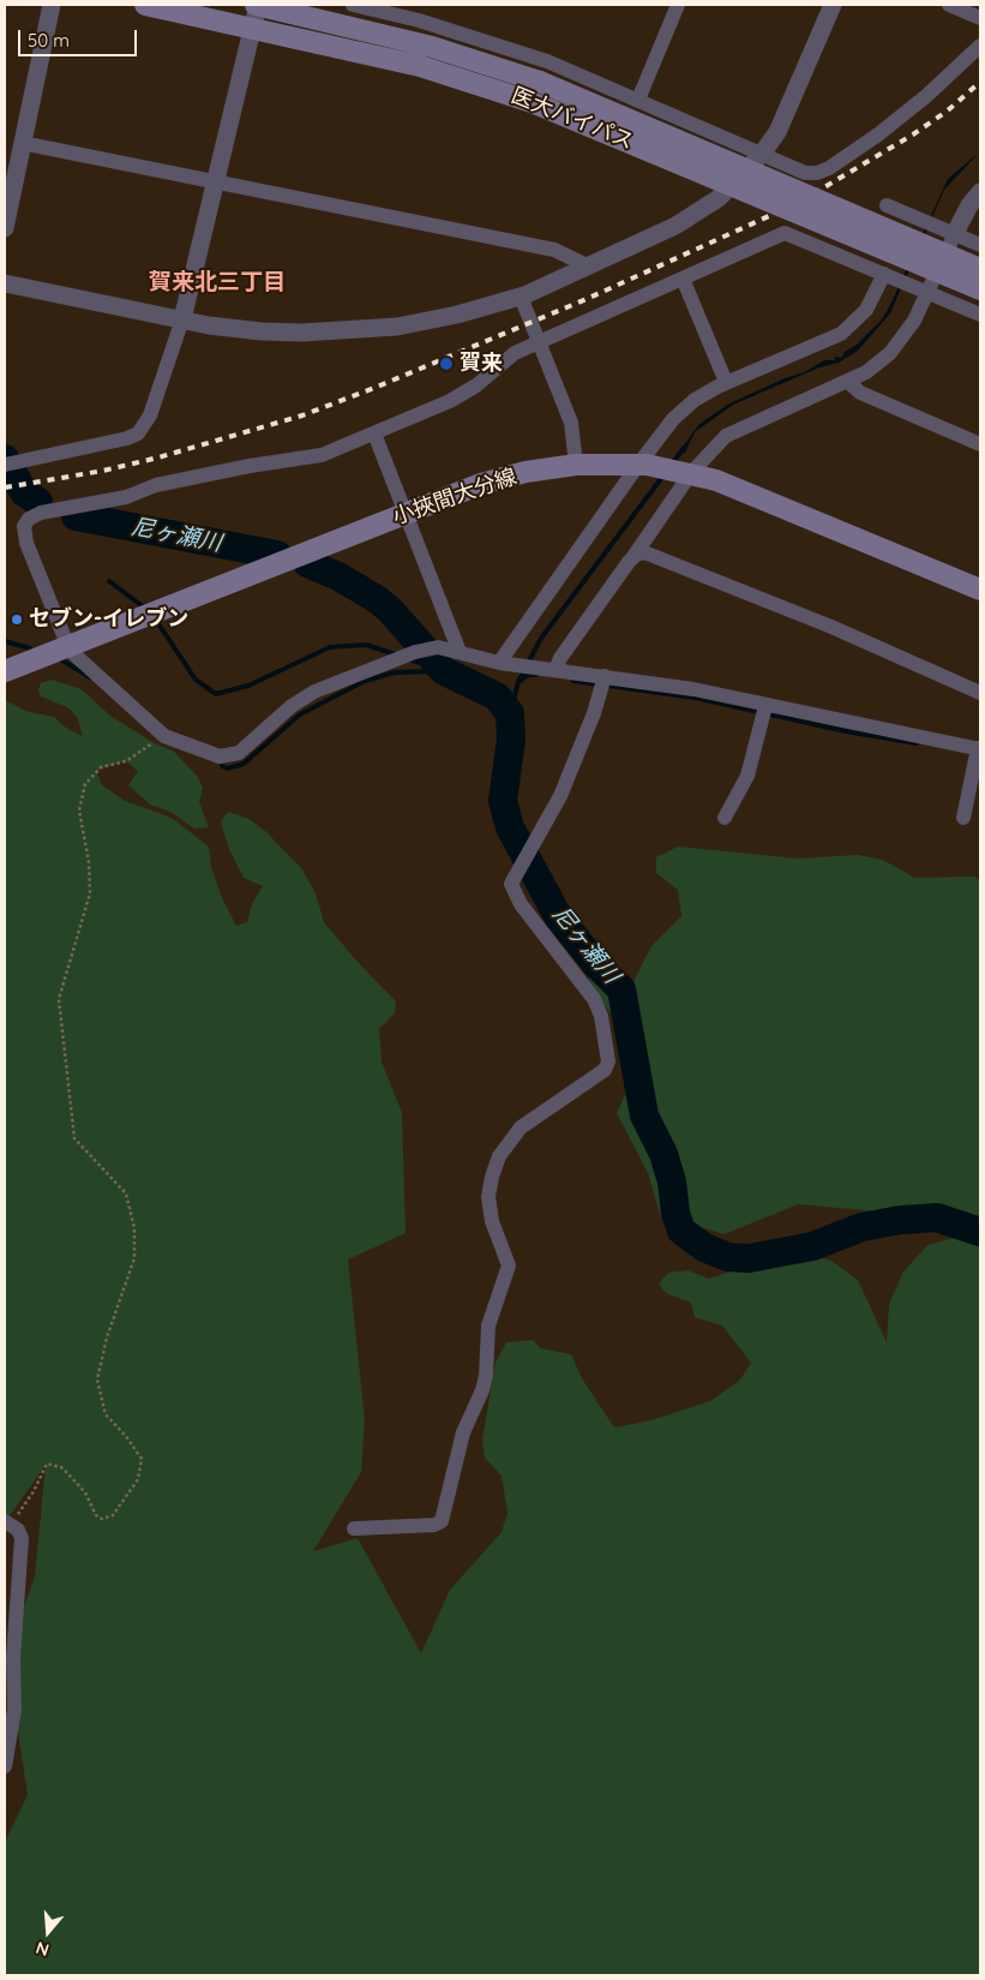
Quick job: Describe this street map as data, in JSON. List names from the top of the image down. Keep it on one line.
{"streets":{"main road":["医大バイパス","小挾間大分線"]},"districts":["賀来北三丁目"],"water":["尼ヶ瀬川"],"places":["賀来","セブン-イレブン"],"scale_bar":"50 m","north":"bottom"}
